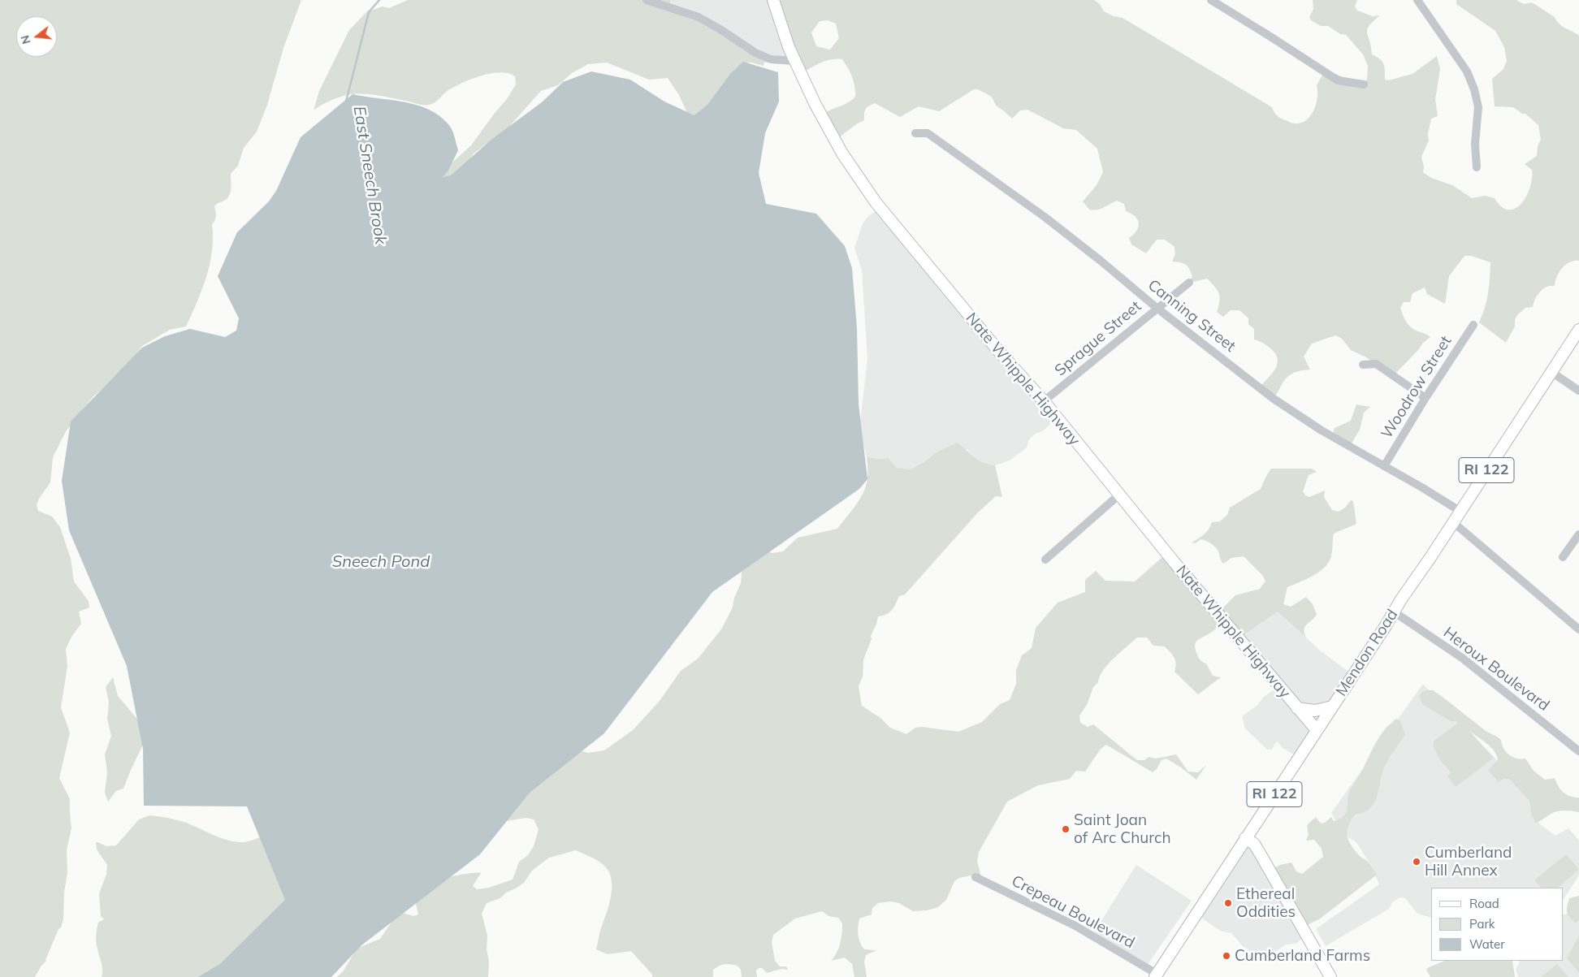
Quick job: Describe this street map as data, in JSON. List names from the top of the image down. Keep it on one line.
{"streets":{"main road":["Nate Whipple Highway","RI 122","Mendon Road"],"street":["Canning Street","Sprague Street","Woodrow Street","Heroux Boulevard","Crepeau Boulevard"]},"crossings":[["Canning Street","Sprague Street"],["Canning Street","Woodrow Street"],["Canning Street","Mendon Road"],["Sprague Street","Nate Whipple Highway"],["Nate Whipple Highway","Mendon Road"],["Mendon Road","Heroux Boulevard"],["Mendon Road","Crepeau Boulevard"]],"water":["East Sneech Brook","Sneech Pond"],"places":["Saint Joan of Arc Church","Cumberland Hill Annex","Ethereal Oddities","Cumberland Farms"],"legend":["Road","Park","Water"],"north":"left"}
